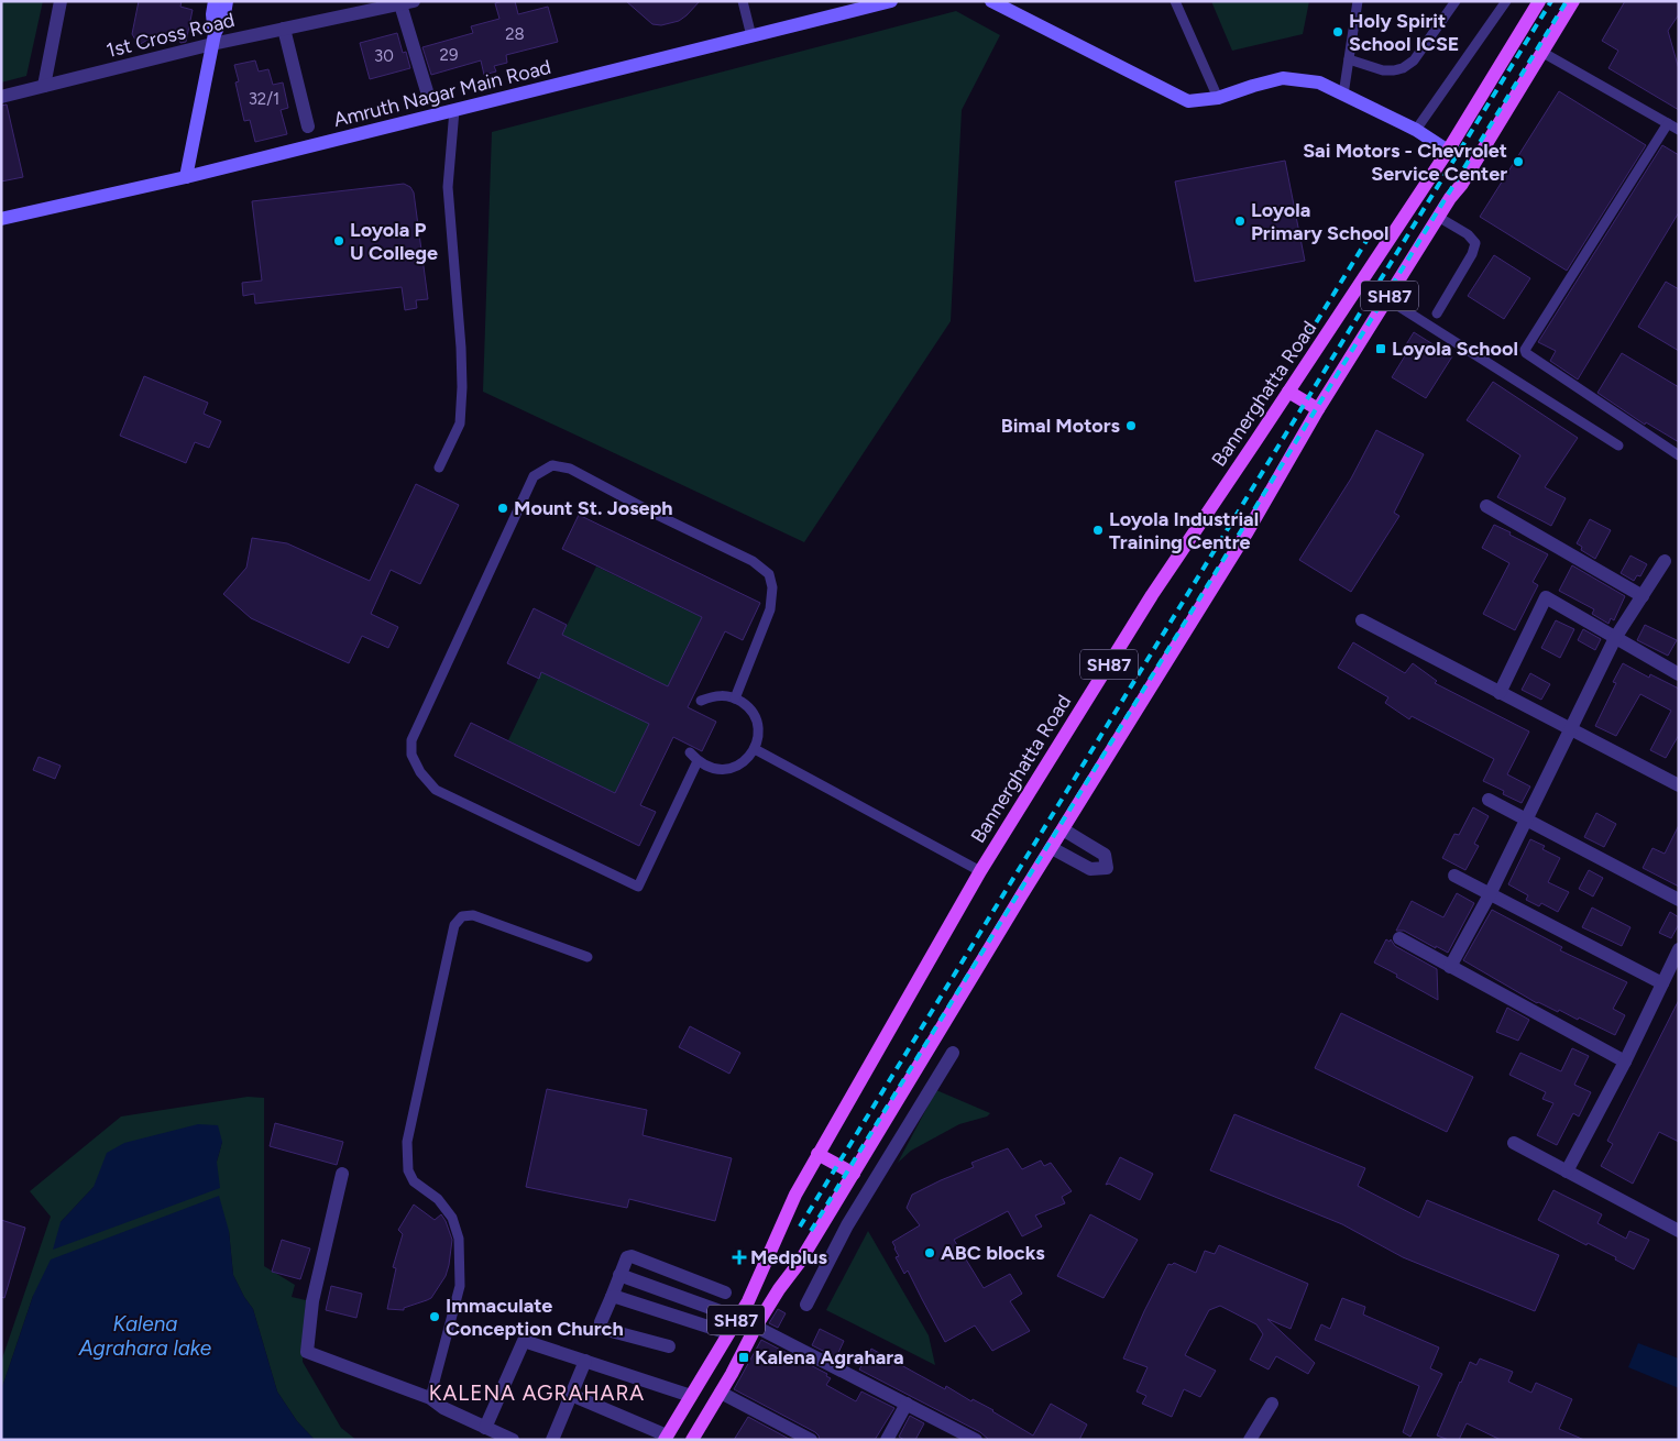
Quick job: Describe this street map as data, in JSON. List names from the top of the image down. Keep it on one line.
{"streets":{"main road":["Amruth Nagar Main Road","SH87","Bannerghatta Road"],"street":["1st Cross Road"]},"districts":["KALENA AGRAHARA"],"water":["Kalena Agrahara lake"],"places":{"other":["Holy Spirit School ICSE","Sai Motors - Chevrolet Service Center","Loyola Primary School","Loyola P U College","Bimal Motors","Mount St. Joseph","Loyola Industrial Training Centre","ABC blocks","Immaculate Conception Church"],"transit":["Loyola School","Kalena Agrahara"],"health":["Medplus"]},"house_numbers":["28","29","30","32/1"]}
